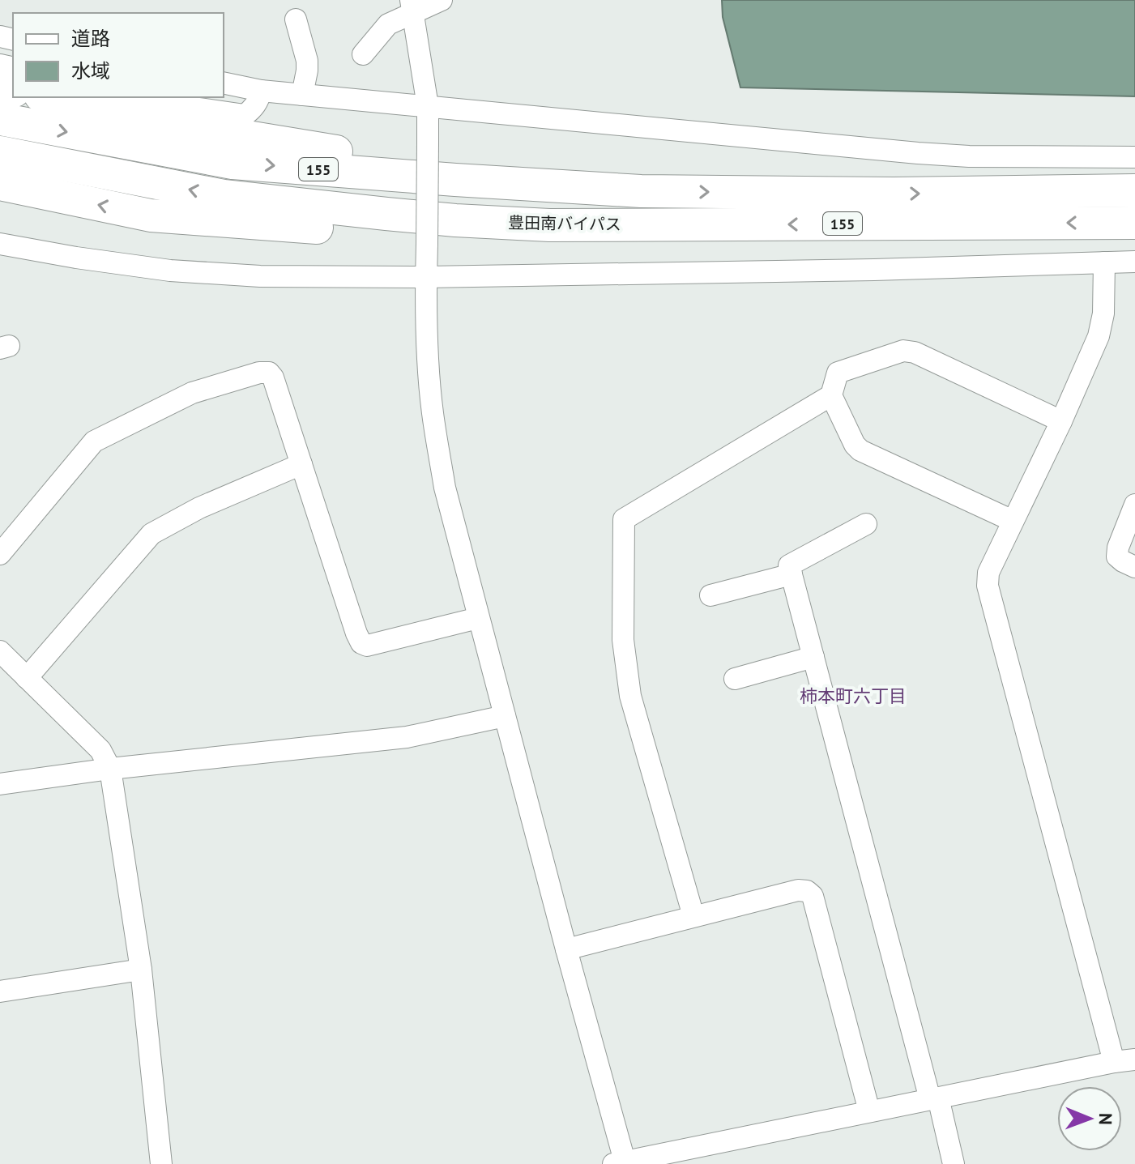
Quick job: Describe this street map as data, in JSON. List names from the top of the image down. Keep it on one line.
{"streets":{"highway":["155","豊田南バイパス"]},"crossings":[["155","豊田南バイパス"]],"districts":["柿本町六丁目"],"legend":["道路","水域"],"north":"right"}
